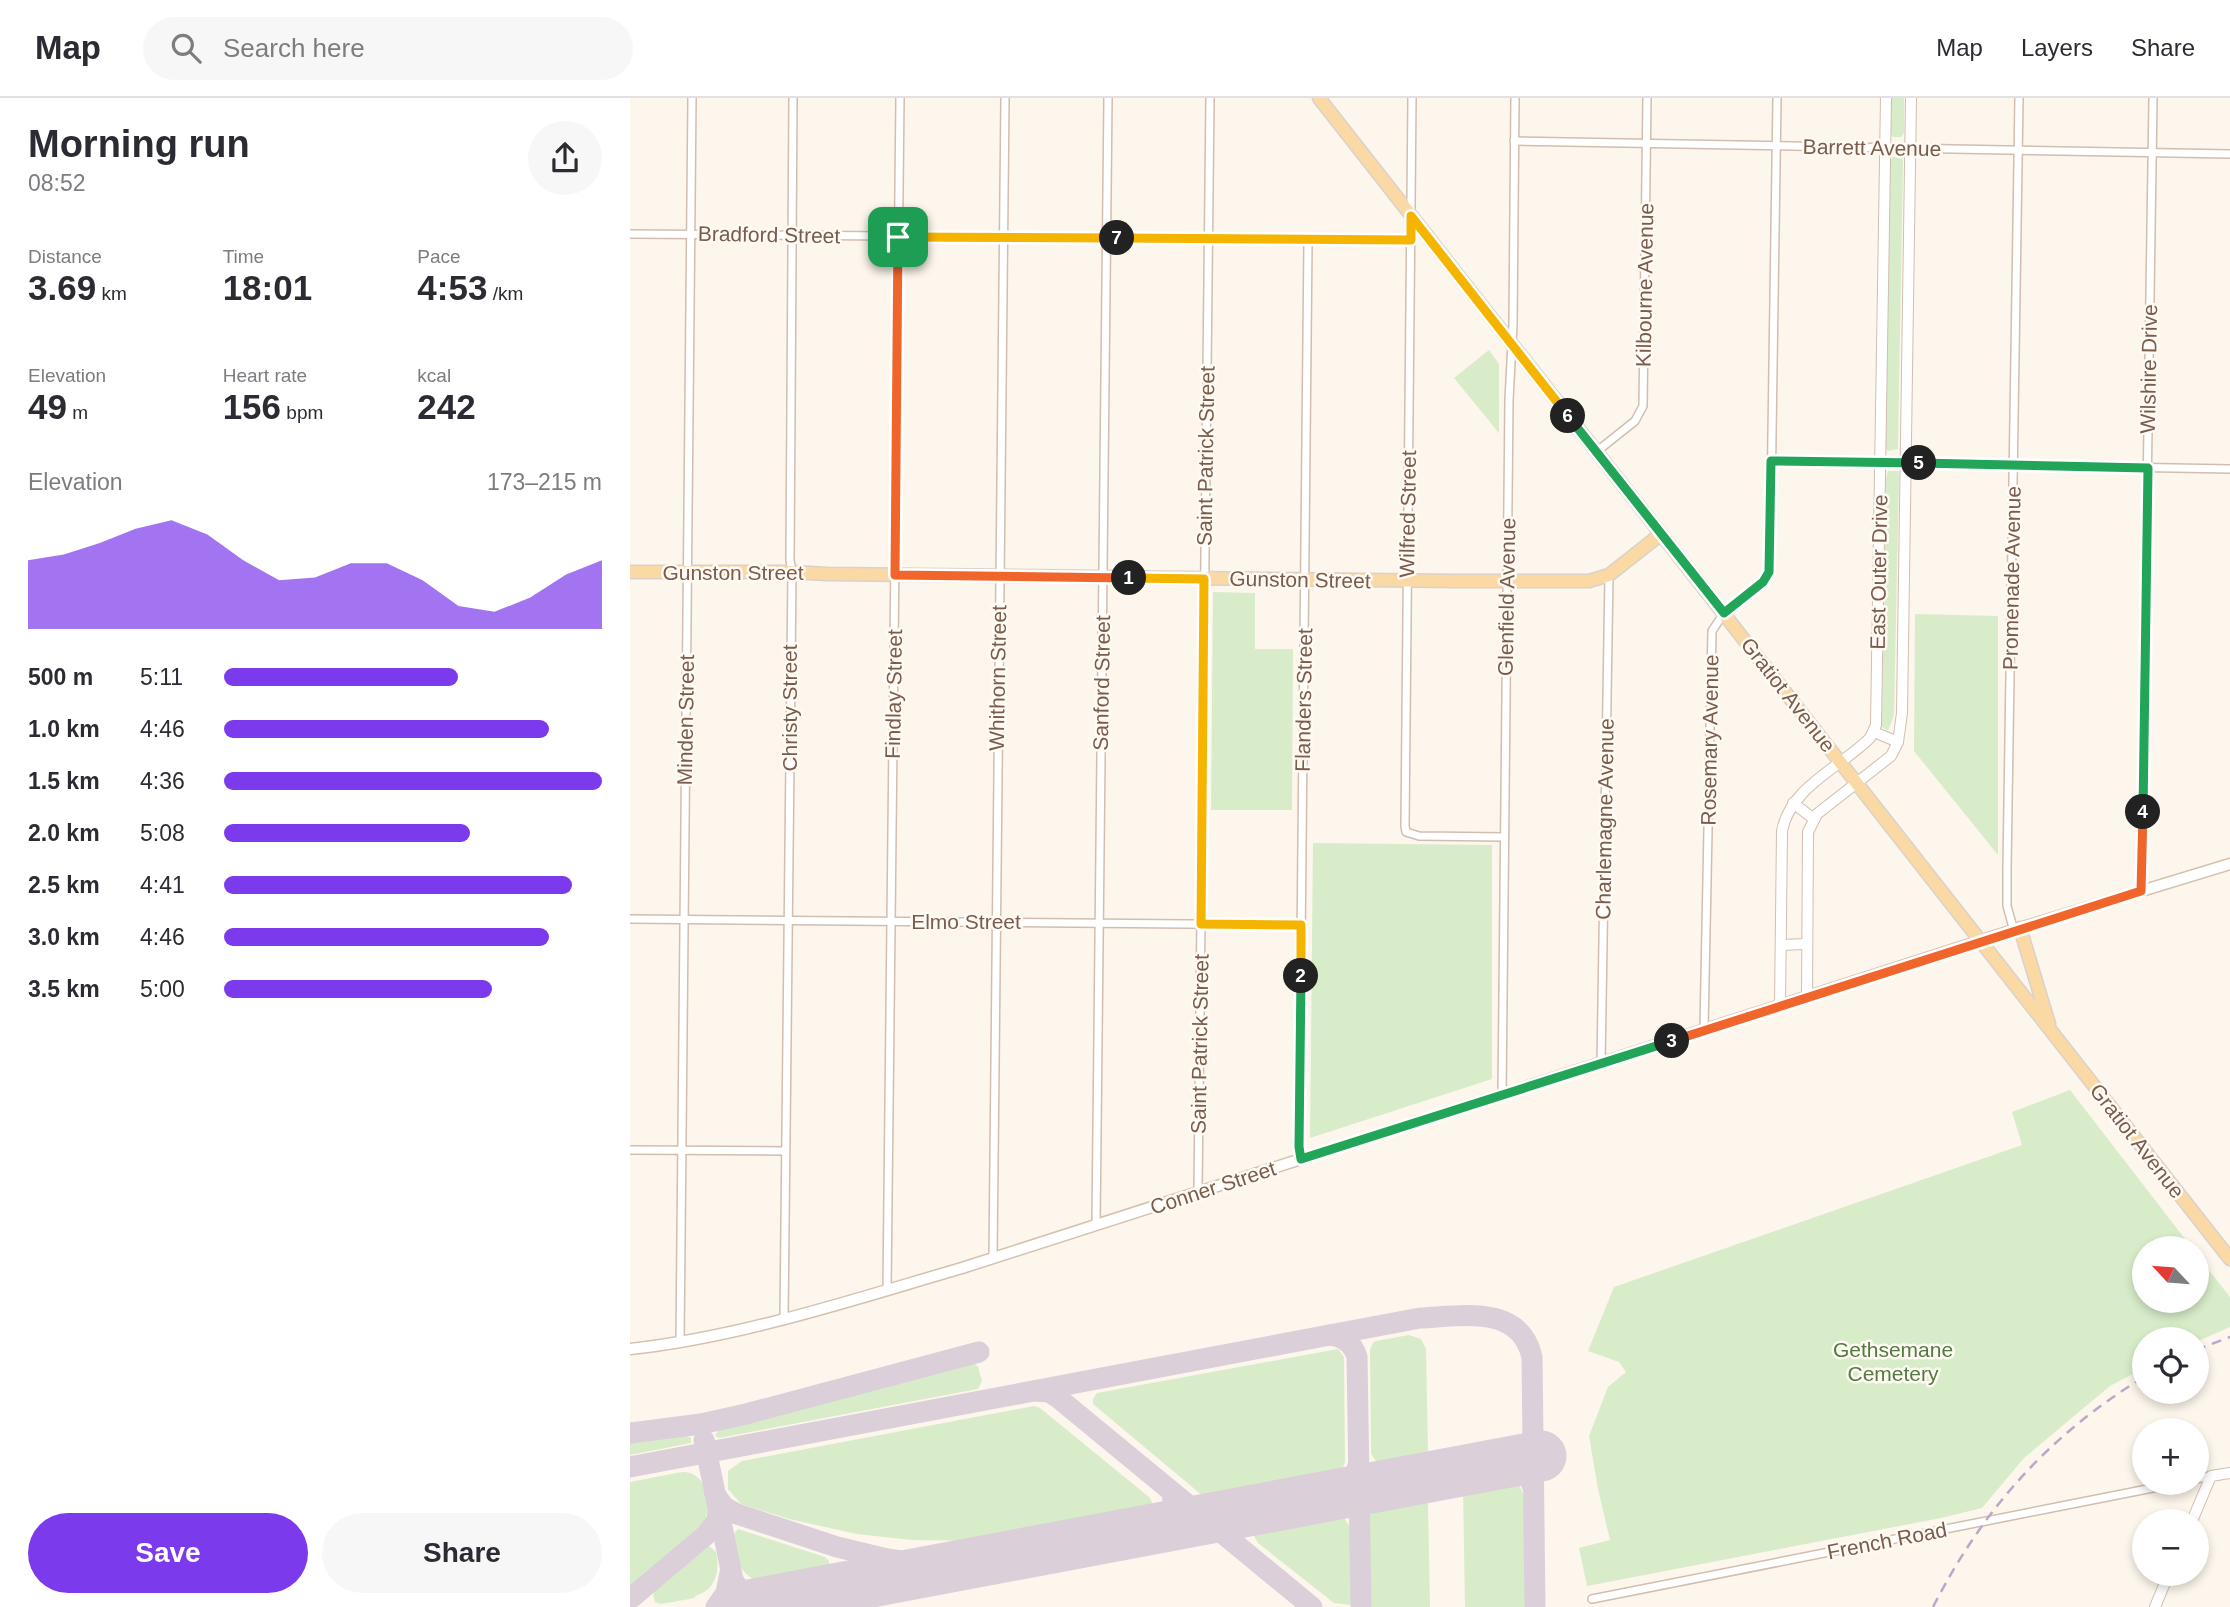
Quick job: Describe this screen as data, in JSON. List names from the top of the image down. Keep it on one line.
{"streets":{"main road":["Gunston Street","Gratiot Avenue","Conner Street"],"street":["Barrett Avenue","Bradford Street","Kilbourne Avenue","Wilshire Drive","Saint Patrick Street","Wilfred Street","East Outer Drive","Promenade Avenue","Glenfield Avenue","Whithorn Street","Sanford Street","Findlay Street","Flanders Street","Christy Street","Minden Street","Rosemary Avenue","Charlemagne Avenue","Elmo Street","French Road"]},"crossings":[["Barrett Avenue","Kilbourne Avenue"],["Barrett Avenue","Wilshire Drive"],["Barrett Avenue","East Outer Drive"],["Barrett Avenue","Promenade Avenue"],["Barrett Avenue","Glenfield Avenue"],["Bradford Street","Saint Patrick Street"],["Bradford Street","Wilfred Street"],["Bradford Street","Whithorn Street"],["Bradford Street","Sanford Street"],["Bradford Street","Findlay Street"],["Bradford Street","Flanders Street"],["Bradford Street","Christy Street"],["Bradford Street","Minden Street"],["Kilbourne Avenue","Gratiot Avenue"],["Wilshire Drive","Conner Street"],["Saint Patrick Street","Gunston Street"],["Saint Patrick Street","Elmo Street"],["Saint Patrick Street","Conner Street"],["Wilfred Street","Gunston Street"],["Wilfred Street","Glenfield Avenue"],["Wilfred Street","Gratiot Avenue"],["Gunston Street","Glenfield Avenue"],["Gunston Street","Whithorn Street"],["Gunston Street","Sanford Street"],["Gunston Street","Findlay Street"],["Gunston Street","Gratiot Avenue"],["Gunston Street","Flanders Street"],["Gunston Street","Christy Street"],["Gunston Street","Minden Street"],["Gunston Street","Charlemagne Avenue"],["Promenade Avenue","Conner Street"],["Glenfield Avenue","Gratiot Avenue"],["Glenfield Avenue","Conner Street"],["Whithorn Street","Elmo Street"],["Whithorn Street","Conner Street"],["Sanford Street","Elmo Street"],["Sanford Street","Conner Street"],["Findlay Street","Elmo Street"],["Findlay Street","Conner Street"],["Gratiot Avenue","Rosemary Avenue"],["Gratiot Avenue","Conner Street"],["Flanders Street","Elmo Street"],["Flanders Street","Conner Street"],["Christy Street","Elmo Street"],["Christy Street","Conner Street"],["Minden Street","Elmo Street"],["Minden Street","Conner Street"],["Rosemary Avenue","Conner Street"],["Charlemagne Avenue","Conner Street"]],"parks":["Gethsemane Cemetery"],"north":"top left","page":{"header":"Map","search":"Search here","nav":["Map","Layers","Share"],"heading":["Morning run","08:52"],"stats":[["Distance","3.69 km"],["Time","18:01"],["Pace","4:53 /km"],["Elevation","49 m"],["Heart rate","156 bpm"],["kcal","242"]],"pins":["7","6","5","1","4","2","3"],"chart":["Elevation","173–215 m"],"list":[{"name":"500 m","note":"5:11"},{"name":"1.0 km","note":"4:46"},{"name":"1.5 km","note":"4:36"},{"name":"2.0 km","note":"5:08"},{"name":"2.5 km","note":"4:41"},{"name":"3.0 km","note":"4:46"},{"name":"3.5 km","note":"5:00"}],"map_buttons":["+","−"],"buttons":["Save","Share"]}}
